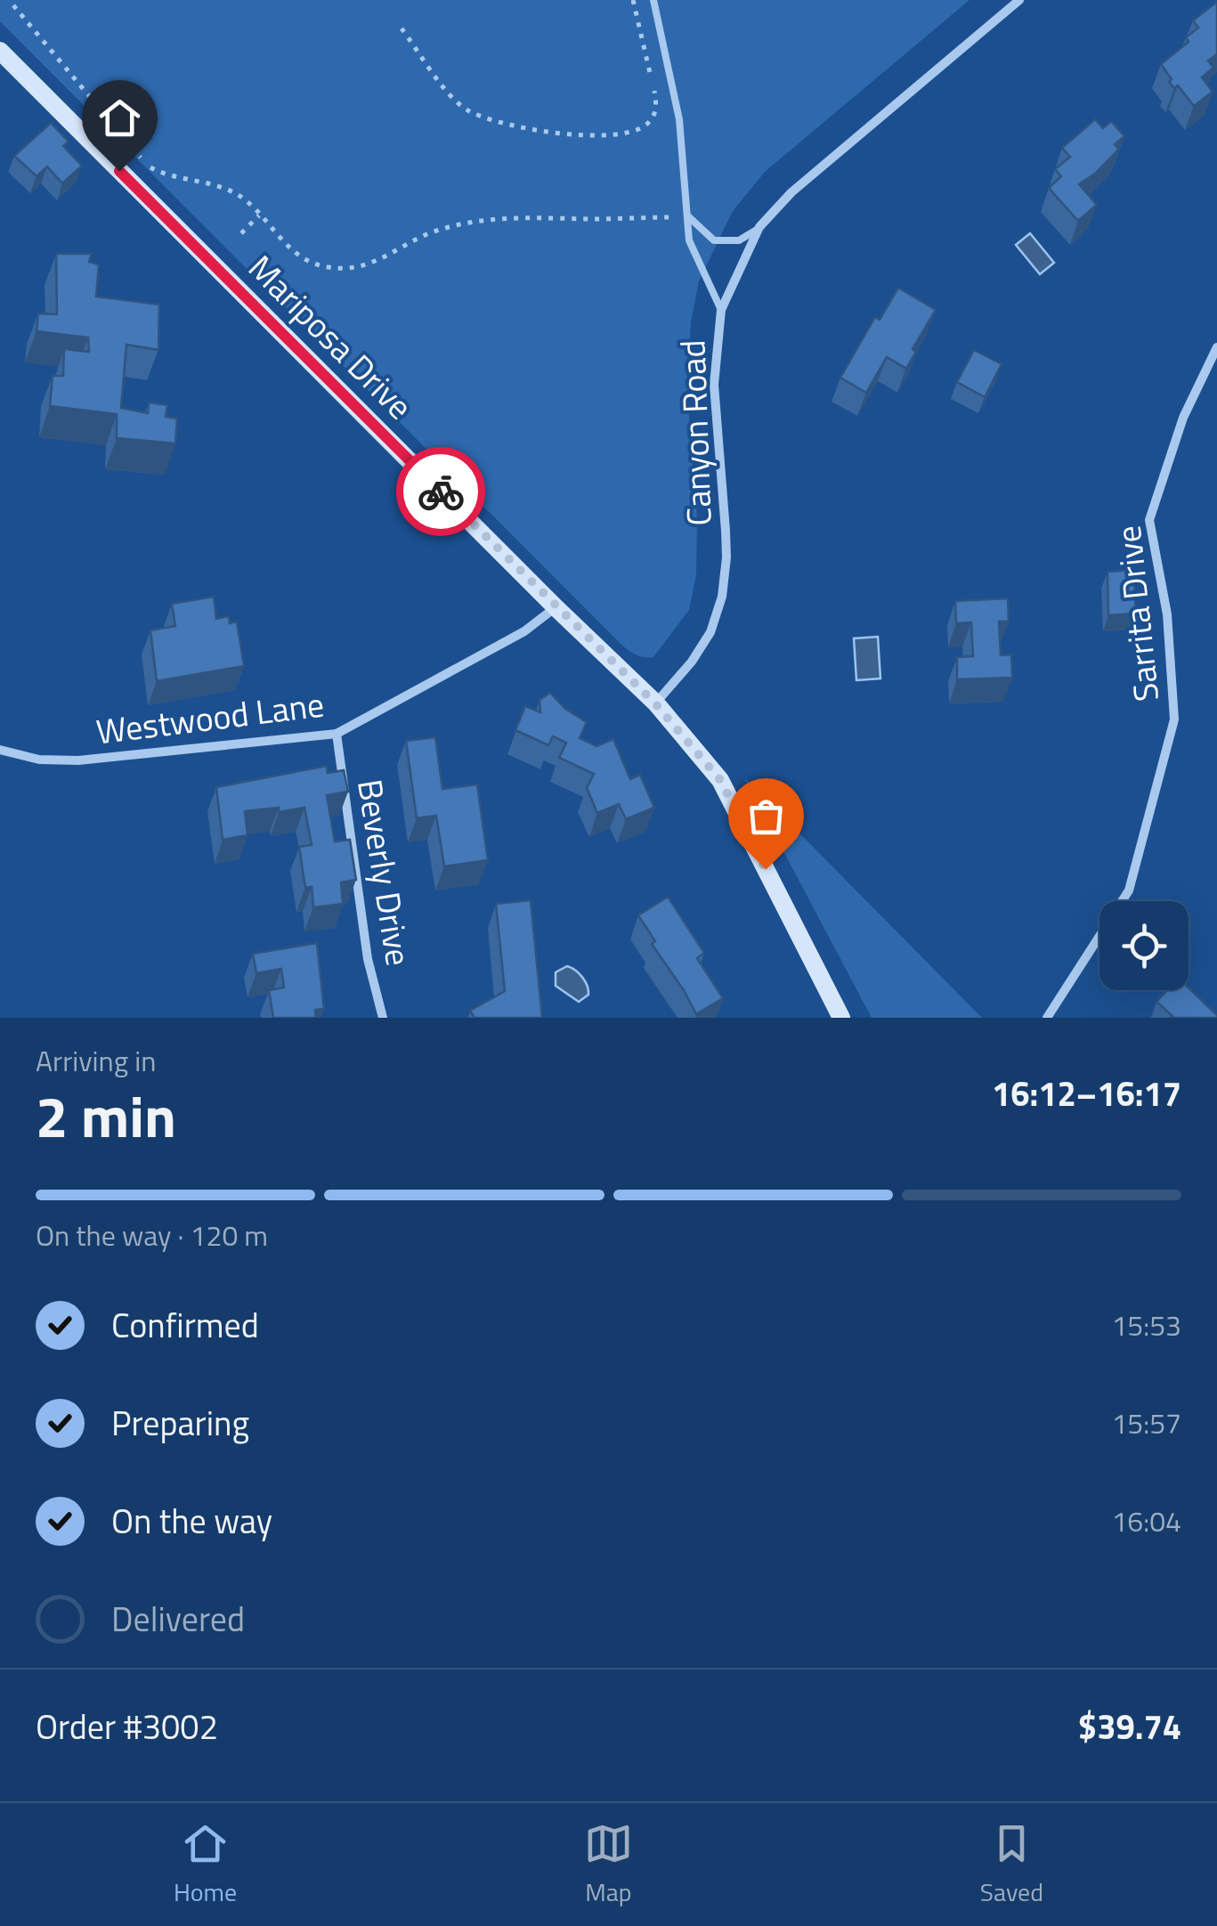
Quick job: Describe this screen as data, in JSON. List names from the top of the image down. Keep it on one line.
{"streets":{"street":["Mariposa Drive","Canyon Road","Sarrita Drive","Westwood Lane","Beverly Drive"]},"crossings":[["Mariposa Drive","Canyon Road"],["Mariposa Drive","Westwood Lane"],["Westwood Lane","Beverly Drive"]],"page":{"heading":["2 min","Arriving in","16:12–16:17"],"panel":["Order #3002","$39.74"],"bar":"On the way · 120 m","list":[["Confirmed","15:53"],["Preparing","15:57"],["On the way","16:04"],"Delivered"],"tabs":["Home","Map","Saved"]}}
